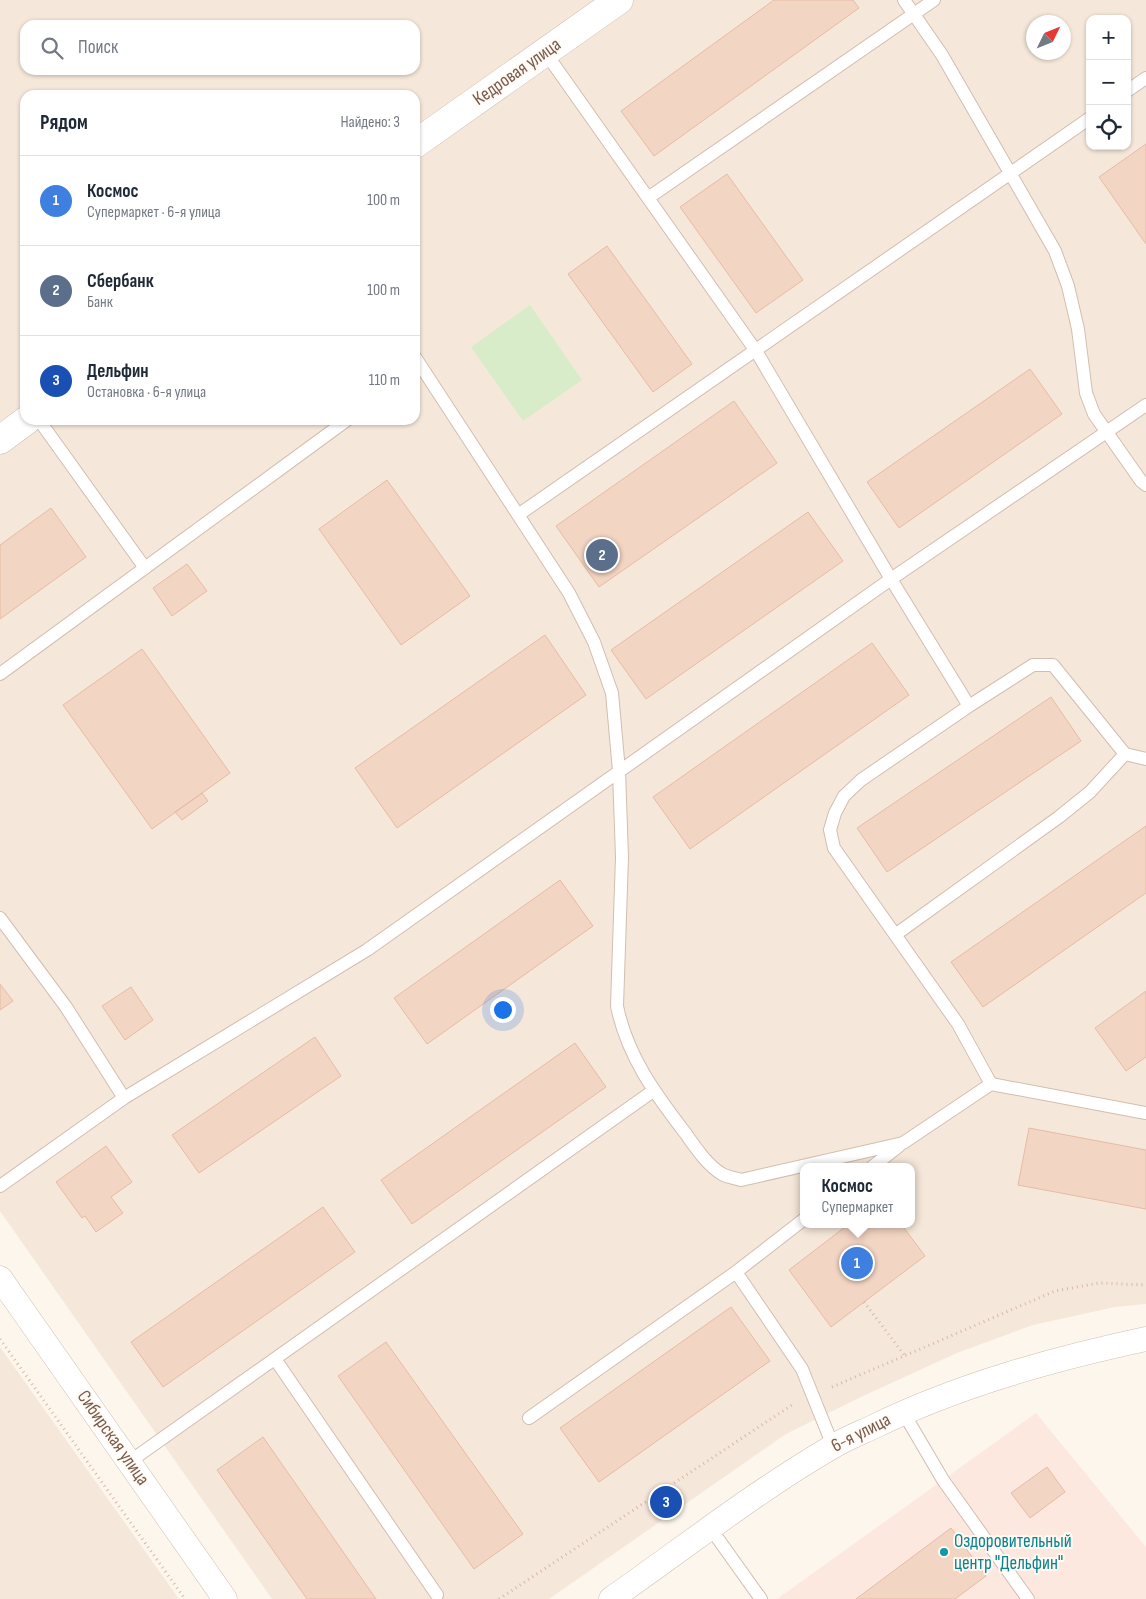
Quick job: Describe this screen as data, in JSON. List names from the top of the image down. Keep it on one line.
{"streets":{"street":["Кедровая улица","6-я улица","Сибирская улица"]},"places":["Оздоровительный центр \"Дельфин\""],"north":"top right","page":{"map_buttons":["+","−"],"search":"Поиск","heading":["Рядом","Найдено: 3"],"list":[{"mark":"1","name":"Космос","note":"Супермаркет · 6-я улица","value":"100 m"},{"mark":"2","name":"Сбербанк","note":"Банк","value":"100 m"},{"mark":"3","name":"Дельфин","note":"Остановка · 6-я улица","value":"110 m"}],"pins":["2","1","3"],"popup":["Космос","Супермаркет"]}}
